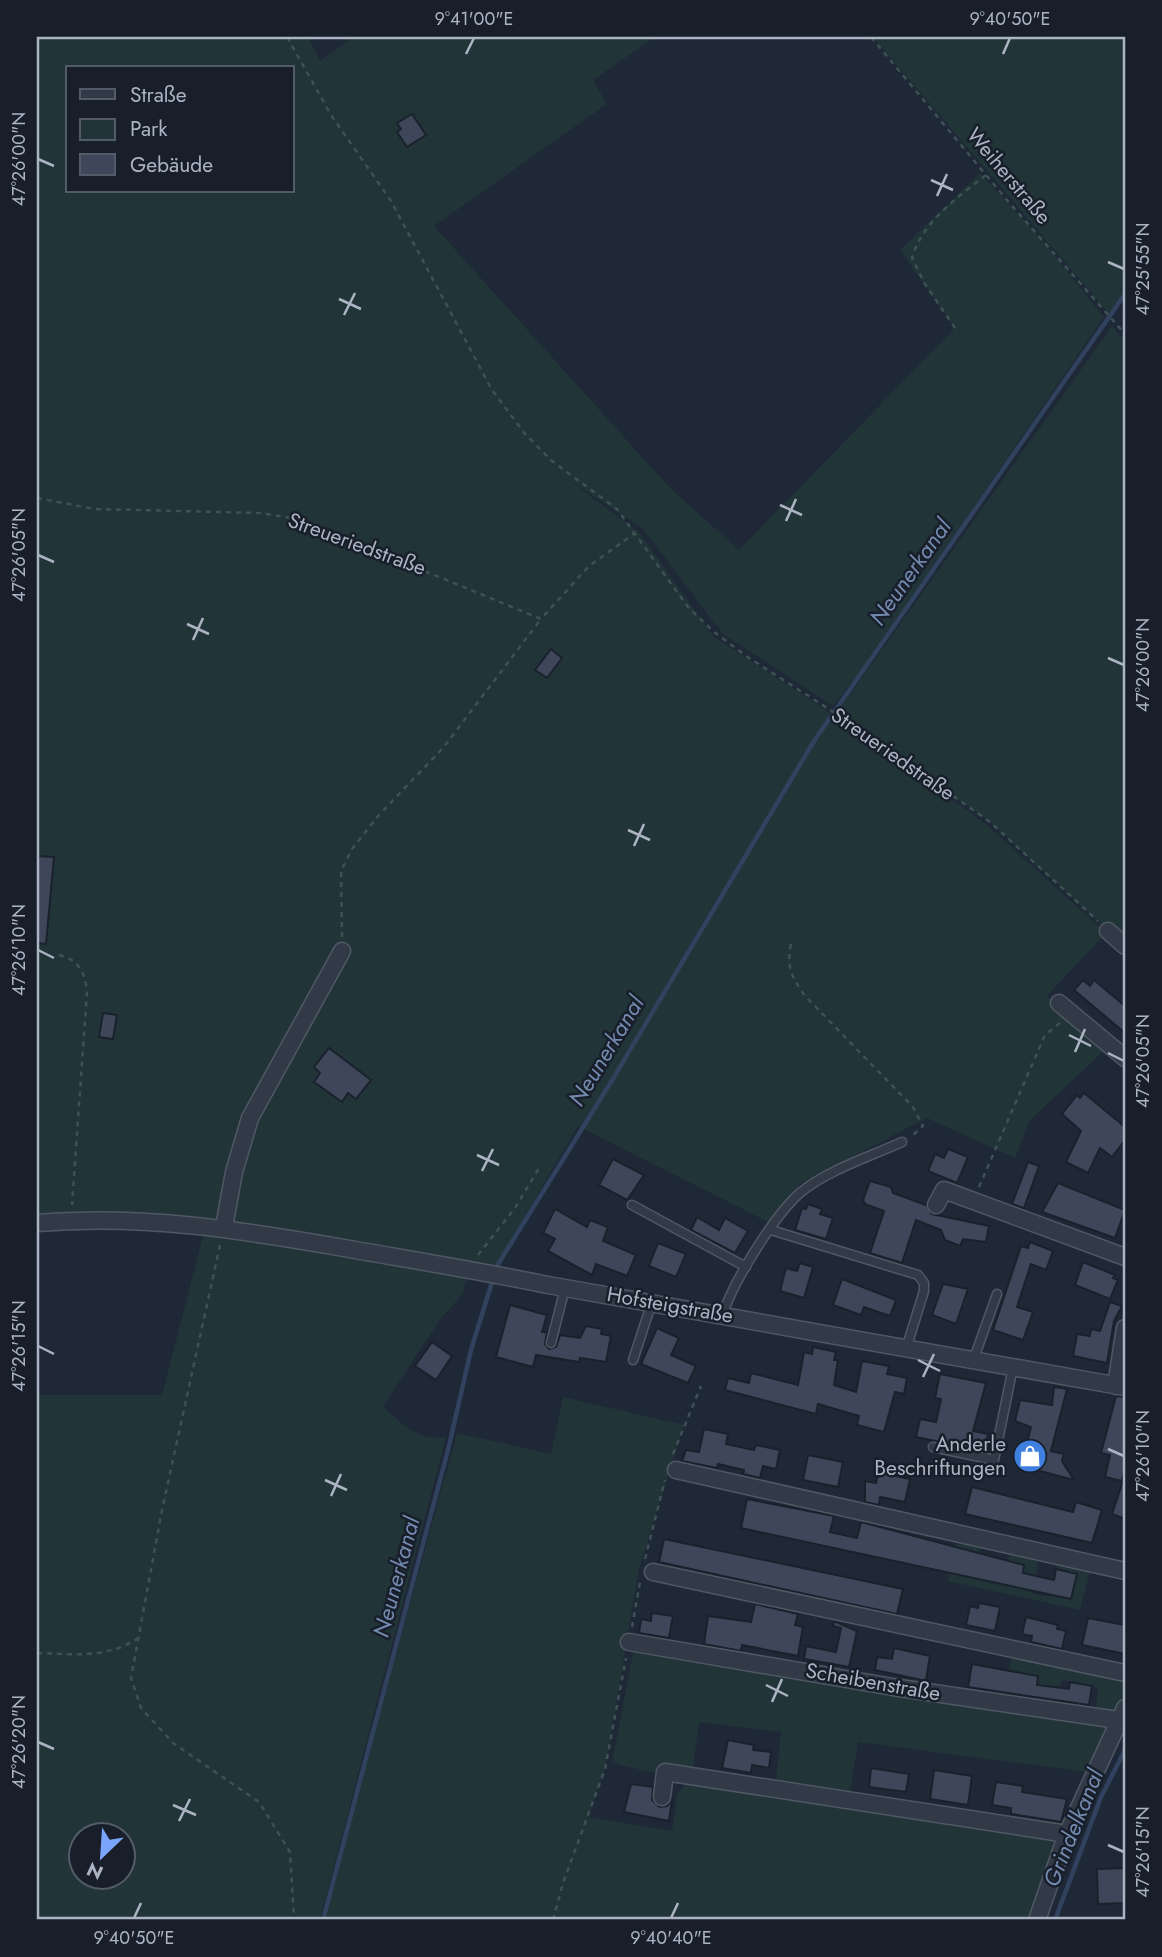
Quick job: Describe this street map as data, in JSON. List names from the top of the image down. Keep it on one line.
{"streets":{"street":["Hofsteigstraße","Scheibenstraße"],"path":["Weiherstraße","Streueriedstraße"]},"water":["Neunerkanal","Grindelkanal"],"places":{"shop":["Anderle Beschriftungen"]},"legend":["Straße","Park","Gebäude"],"north":"bottom left","coordinates":["9°41'00\"E","9°40'50\"E","47°26'00\"N","47°25'55\"N","47°26'05\"N","47°26'10\"N","47°26'15\"N","47°26'20\"N","9°40'40\"E"]}
